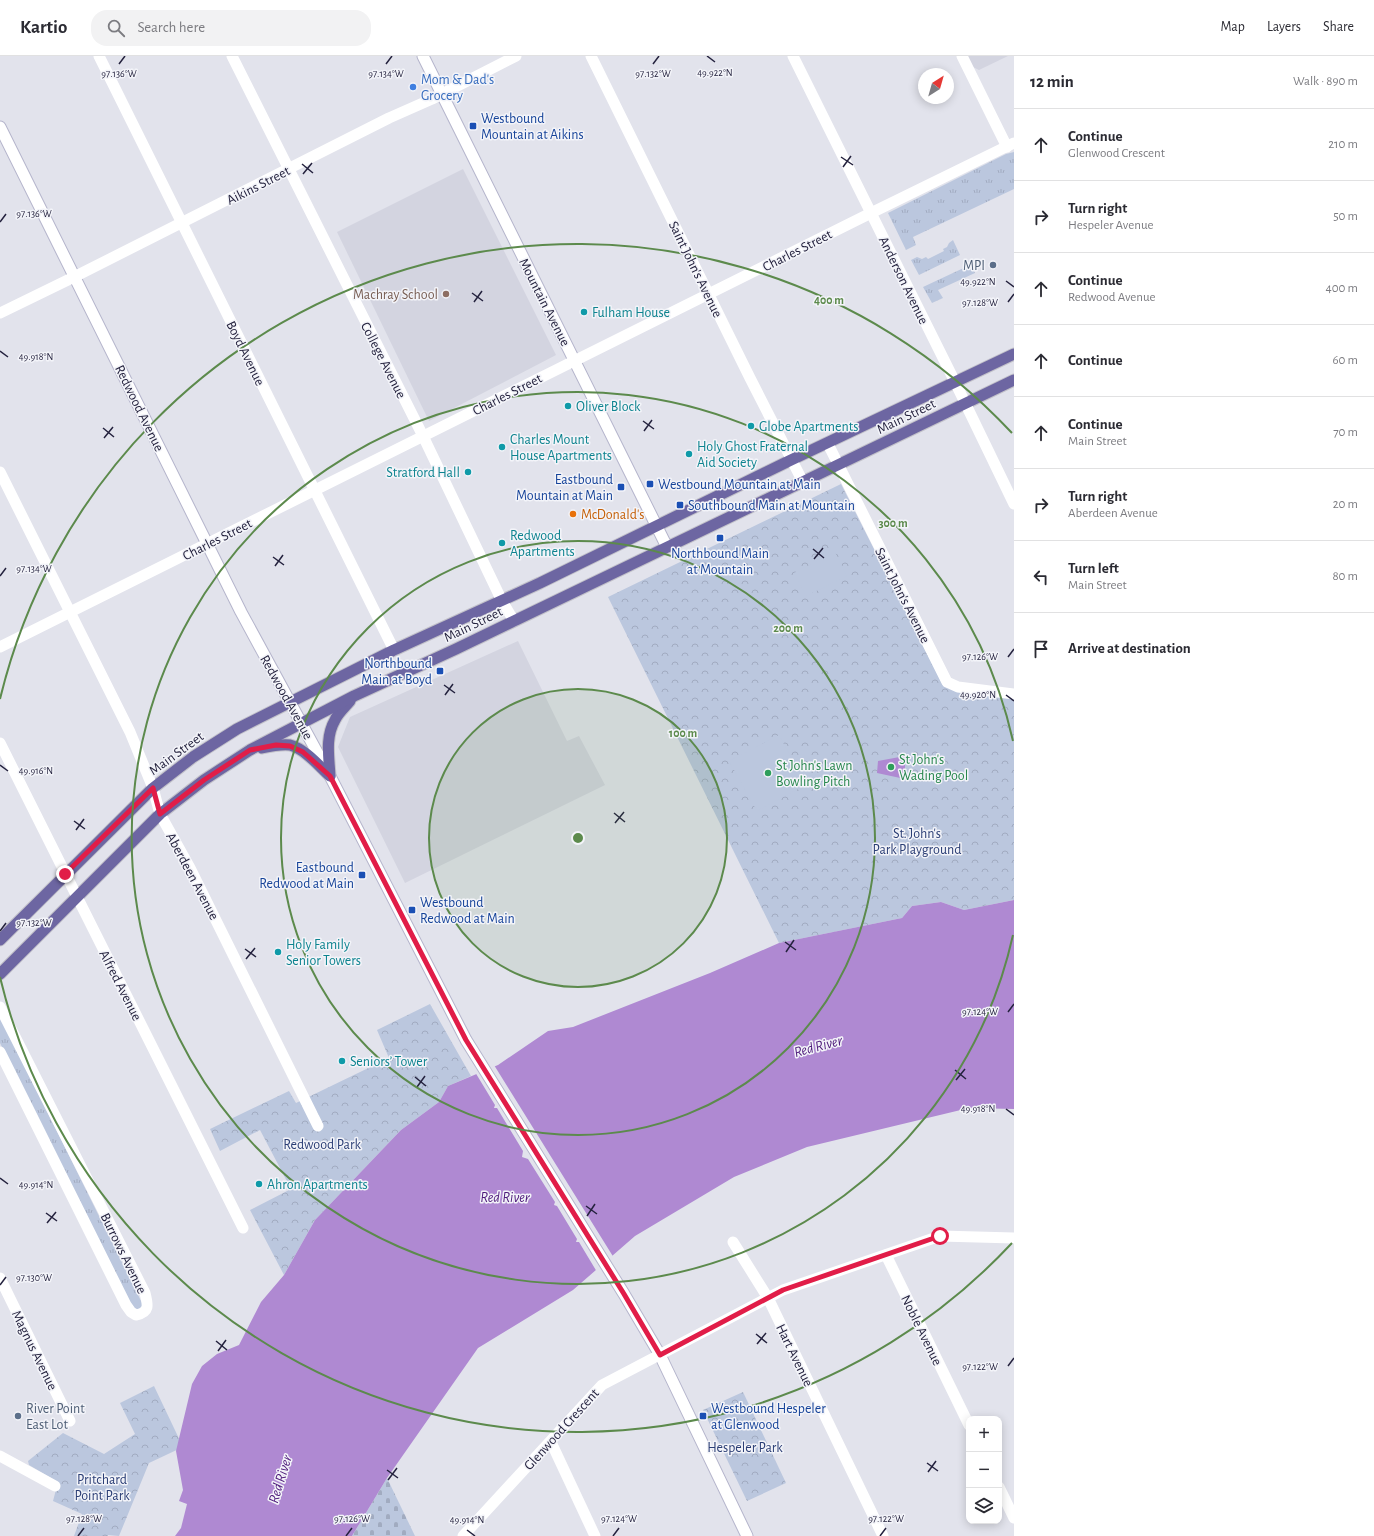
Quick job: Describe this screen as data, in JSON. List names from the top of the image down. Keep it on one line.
{"streets":{"main road":["Main Street"],"street":["Aikins Street","Charles Street","Saint John's Avenue","Anderson Avenue","Mountain Avenue","Boyd Avenue","College Avenue","Redwood Avenue","Aberdeen Avenue","Alfred Avenue","Burrows Avenue","Noble Avenue","Magnus Avenue","Hart Avenue","Glenwood Crescent"]},"crossings":[["Aikins Street","Mountain Avenue"],["Aikins Street","Boyd Avenue"],["Aikins Street","College Avenue"],["Aikins Street","Redwood Avenue"],["Charles Street","Saint John's Avenue"],["Charles Street","Anderson Avenue"],["Charles Street","Mountain Avenue"],["Charles Street","Boyd Avenue"],["Charles Street","College Avenue"],["Charles Street","Redwood Avenue"],["Charles Street","Aberdeen Avenue"],["Saint John's Avenue","Main Street"],["Anderson Avenue","Main Street"],["Mountain Avenue","Main Street"],["Boyd Avenue","Main Street"],["College Avenue","Main Street"],["Redwood Avenue","Main Street"],["Redwood Avenue","Glenwood Crescent"],["Main Street","Aberdeen Avenue"],["Main Street","Alfred Avenue"],["Noble Avenue","Glenwood Crescent"],["Hart Avenue","Glenwood Crescent"]],"water":["Red River"],"parks":["St. John's Park Playground","Redwood Park","Hespeler Park","Pritchard Point Park"],"places":{"other":["Mom & Dad's Grocery","MPI","Machray School","Fulham House","Oliver Block","Globe Apartments","Charles Mount House Apartments","Holy Ghost Fraternal Aid Society","Stratford Hall","McDonald's","Redwood Apartments","St John's Wading Pool","St John's Lawn Bowling Pitch","Holy Family Senior Towers","Seniors’ Tower","Ahron Apartments","River Point East Lot"],"transit":["Westbound Mountain at Aikins","Westbound Mountain at Main","Eastbound Mountain at Main","Southbound Main at Mountain","Northbound Main at Mountain","Northbound Main at Boyd","Eastbound Redwood at Main","Westbound Redwood at Main","Westbound Hespeler at Glenwood"]},"north":"top right","page":{"header":"Kartio","search":"Search here","nav":["Map","Layers","Share"],"heading":["12 min","Walk · 890 m"],"list":[["Continue","Glenwood Crescent","210 m"],["Turn right","Hespeler Avenue","50 m"],["Continue","Redwood Avenue","400 m"],["Continue","60 m"],["Continue","Main Street","70 m"],["Turn right","Aberdeen Avenue","20 m"],["Turn left","Main Street","80 m"],"Arrive at destination"],"map_buttons":["+","−"]},"coordinates":["49.922°N","97.136°W","97.134°W","97.132°W","97.128°W","49.918°N","97.126°W","49.920°N","49.916°N","97.124°W","49.914°N","97.130°W","97.122°W"],"rings":["400 m","300 m","200 m","100 m"]}
